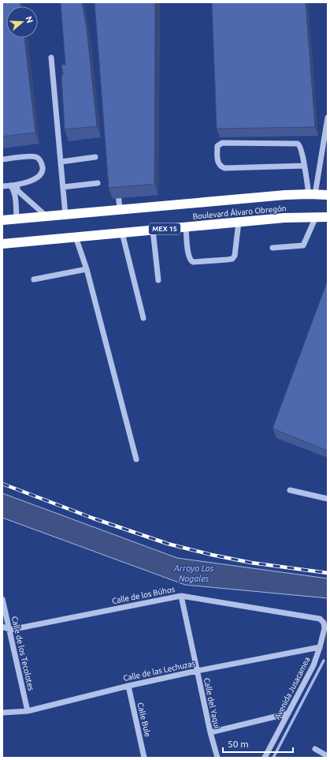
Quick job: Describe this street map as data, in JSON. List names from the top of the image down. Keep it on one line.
{"streets":{"highway":["Boulevard Álvaro Obregón","MEX 15"],"street":["Calle de los Búhos","Calle de los Tecolotes","Calle de las Lechuzas","Avenida Jusacamea","Calle del Yaqui","Calle Bule"]},"crossings":[["Calle de los Búhos","Calle de los Tecolotes"],["Calle de los Búhos","Avenida Jusacamea"],["Calle de los Búhos","Calle del Yaqui"],["Calle de los Tecolotes","Calle de las Lechuzas"],["Calle de las Lechuzas","Avenida Jusacamea"],["Calle de las Lechuzas","Calle del Yaqui"],["Calle de las Lechuzas","Calle Bule"]],"water":["Arroyo Los Nogales"],"scale_bar":"50 m","north":"right"}
